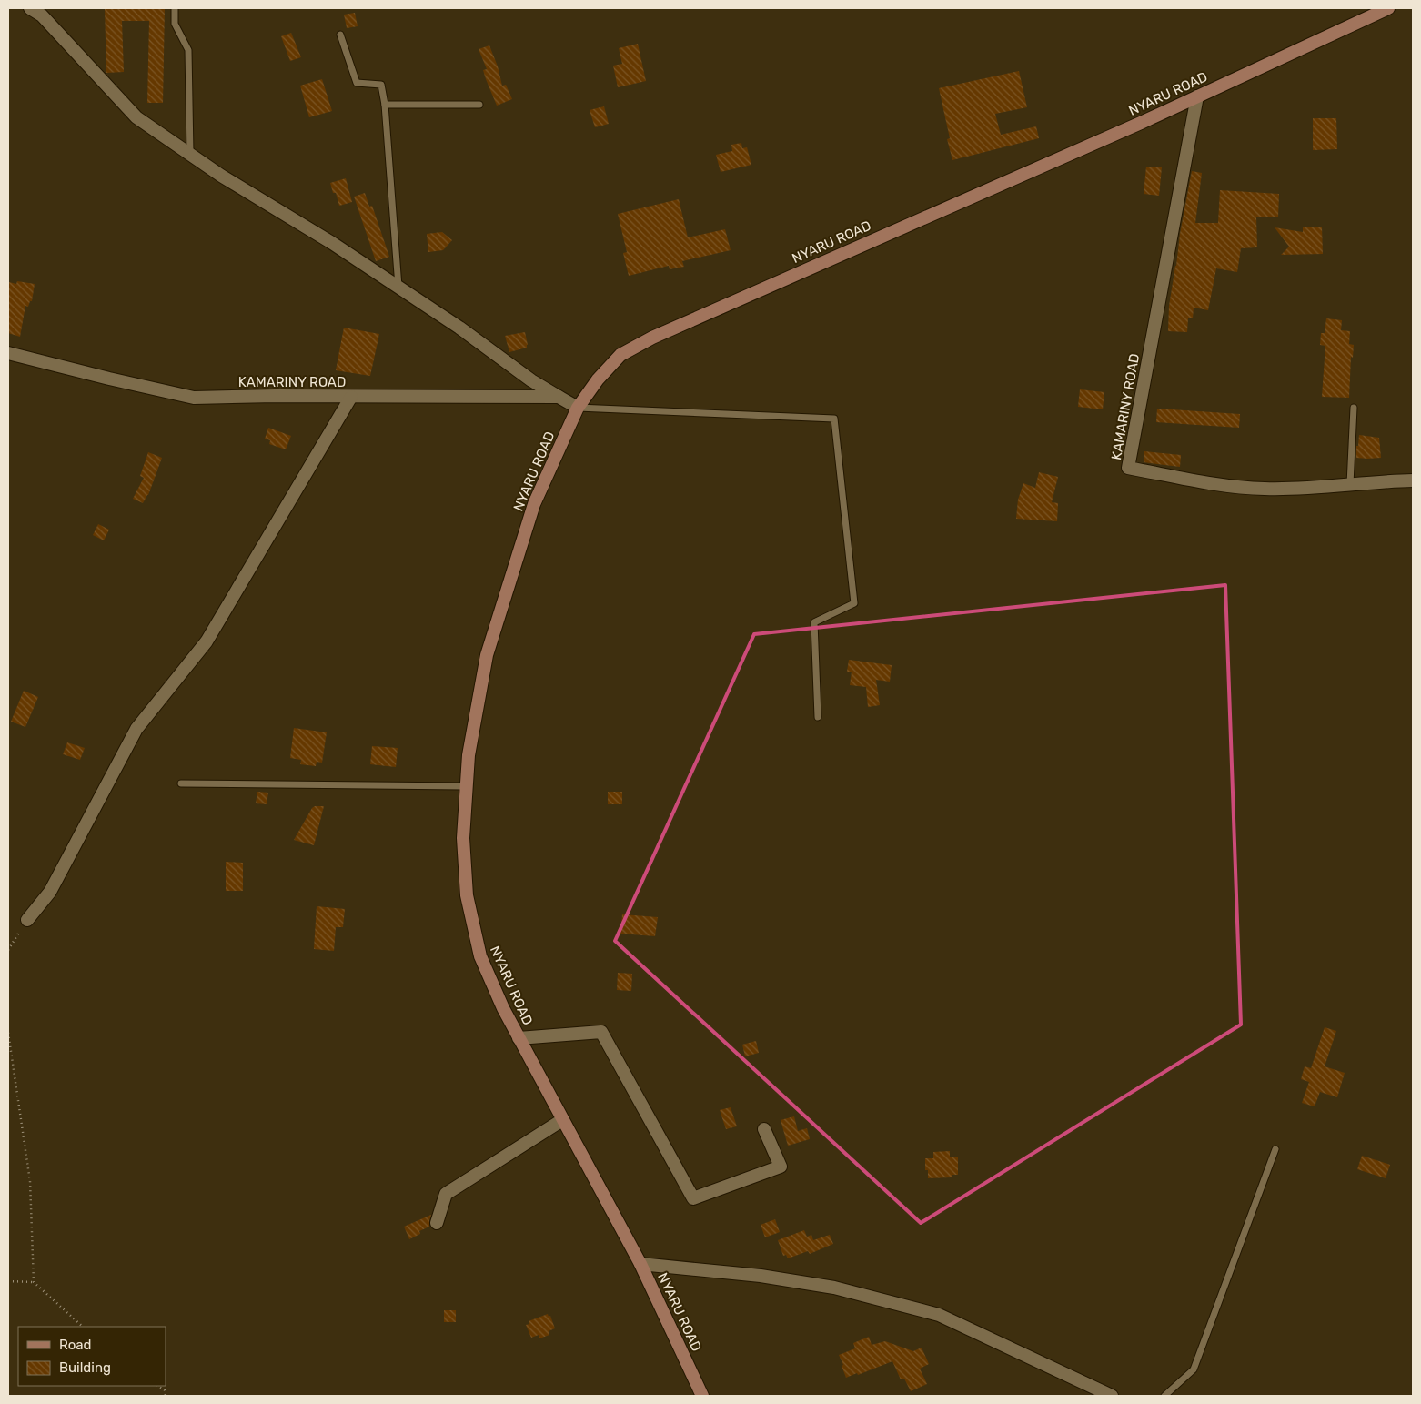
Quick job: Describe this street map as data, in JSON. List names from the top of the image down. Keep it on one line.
{"streets":{"main road":["NYARU ROAD"],"street":["KAMARINY ROAD"]},"crossings":[["NYARU ROAD","KAMARINY ROAD"]],"legend":["Road","Building"]}
